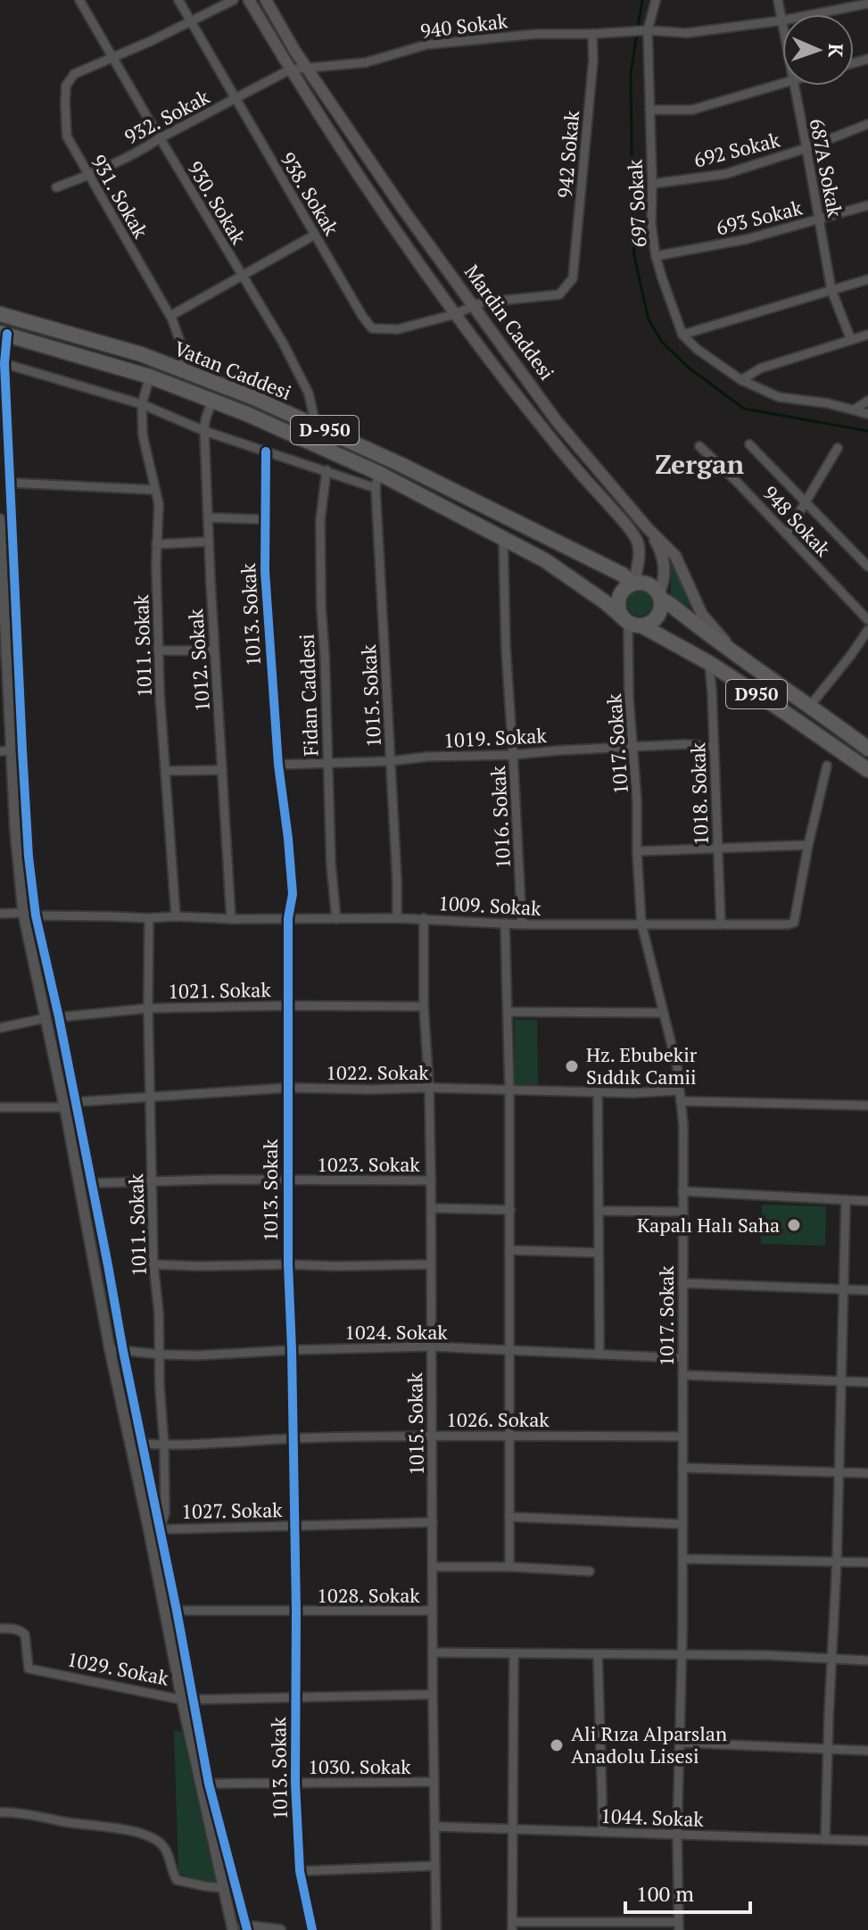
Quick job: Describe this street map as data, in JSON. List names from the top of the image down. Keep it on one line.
{"streets":{"highway":["Mardin Caddesi","Vatan Caddesi","D-950","D950"],"street":["940 Sokak","932. Sokak","692 Sokak","942 Sokak","687A Sokak","938. Sokak","931. Sokak","930. Sokak","697 Sokak","693 Sokak","948 Sokak","1013. Sokak","1011. Sokak","1012. Sokak","Fidan Caddesi","1015. Sokak","1019. Sokak","1017. Sokak","1018. Sokak","1016. Sokak","1009. Sokak","1021. Sokak","1022. Sokak","1023. Sokak","1024. Sokak","1026. Sokak","1027. Sokak","1028. Sokak","1029. Sokak","1030. Sokak","1044. Sokak"]},"crossings":[["940 Sokak","932. Sokak"],["940 Sokak","942 Sokak"],["940 Sokak","687A Sokak"],["940 Sokak","697 Sokak"],["940 Sokak","Mardin Caddesi"],["932. Sokak","938. Sokak"],["932. Sokak","931. Sokak"],["932. Sokak","930. Sokak"],["932. Sokak","Mardin Caddesi"],["692 Sokak","687A Sokak"],["692 Sokak","697 Sokak"],["942 Sokak","Mardin Caddesi"],["687A Sokak","693 Sokak"],["938. Sokak","931. Sokak"],["938. Sokak","Mardin Caddesi"],["931. Sokak","930. Sokak"],["931. Sokak","Vatan Caddesi"],["930. Sokak","Vatan Caddesi"],["697 Sokak","693 Sokak"],["Mardin Caddesi","Vatan Caddesi"],["Mardin Caddesi","D950"],["Mardin Caddesi","1017. Sokak"],["Vatan Caddesi","1011. Sokak"],["Vatan Caddesi","1012. Sokak"],["Vatan Caddesi","D950"],["Vatan Caddesi","1015. Sokak"],["Vatan Caddesi","1017. Sokak"],["Vatan Caddesi","1016. Sokak"],["1013. Sokak","1019. Sokak"],["1013. Sokak","1009. Sokak"],["1013. Sokak","1021. Sokak"],["1013. Sokak","1022. Sokak"],["1013. Sokak","1023. Sokak"],["1013. Sokak","1024. Sokak"],["1013. Sokak","1026. Sokak"],["1013. Sokak","1027. Sokak"],["1013. Sokak","1028. Sokak"],["1013. Sokak","1029. Sokak"],["1013. Sokak","1030. Sokak"],["1011. Sokak","1009. Sokak"],["1011. Sokak","1021. Sokak"],["1011. Sokak","1022. Sokak"],["1011. Sokak","1023. Sokak"],["1011. Sokak","1024. Sokak"],["1011. Sokak","1026. Sokak"],["1011. Sokak","1027. Sokak"],["1012. Sokak","1009. Sokak"],["D950","1017. Sokak"],["D950","1018. Sokak"],["Fidan Caddesi","1019. Sokak"],["Fidan Caddesi","1009. Sokak"],["1015. Sokak","1019. Sokak"],["1015. Sokak","1009. Sokak"],["1015. Sokak","1021. Sokak"],["1015. Sokak","1022. Sokak"],["1015. Sokak","1023. Sokak"],["1015. Sokak","1024. Sokak"],["1015. Sokak","1026. Sokak"],["1015. Sokak","1027. Sokak"],["1015. Sokak","1028. Sokak"],["1015. Sokak","1029. Sokak"],["1015. Sokak","1030. Sokak"],["1015. Sokak","1044. Sokak"],["1019. Sokak","1017. Sokak"],["1019. Sokak","1018. Sokak"],["1019. Sokak","1016. Sokak"],["1017. Sokak","1009. Sokak"],["1017. Sokak","1022. Sokak"],["1017. Sokak","1024. Sokak"],["1017. Sokak","1026. Sokak"],["1017. Sokak","1044. Sokak"],["1018. Sokak","1009. Sokak"],["1016. Sokak","1009. Sokak"]],"districts":["Zergan"],"places":["Hz. Ebubekir Sıddık Camii","Kapalı Halı Saha","Ali Rıza Alparslan Anadolu Lisesi"],"scale_bar":"100 m","north":"right"}
